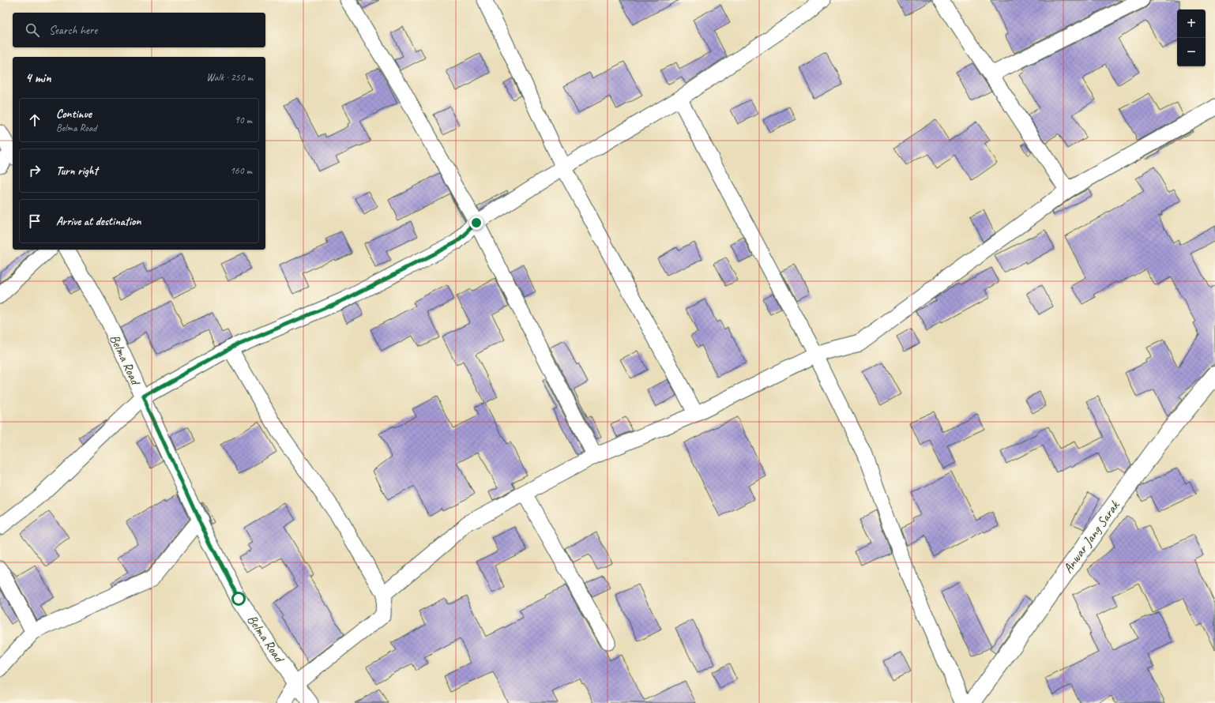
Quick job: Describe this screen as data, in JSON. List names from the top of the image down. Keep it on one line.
{"streets":{"main road":["Anwar Jang Sarak"],"street":["Belma Road"]},"page":{"map_buttons":["+","−"],"search":"Search here","heading":["4 min","Walk · 250 m"],"list":[["Continue","Belma Road","90 m"],["Turn right","160 m"],"Arrive at destination"]}}
